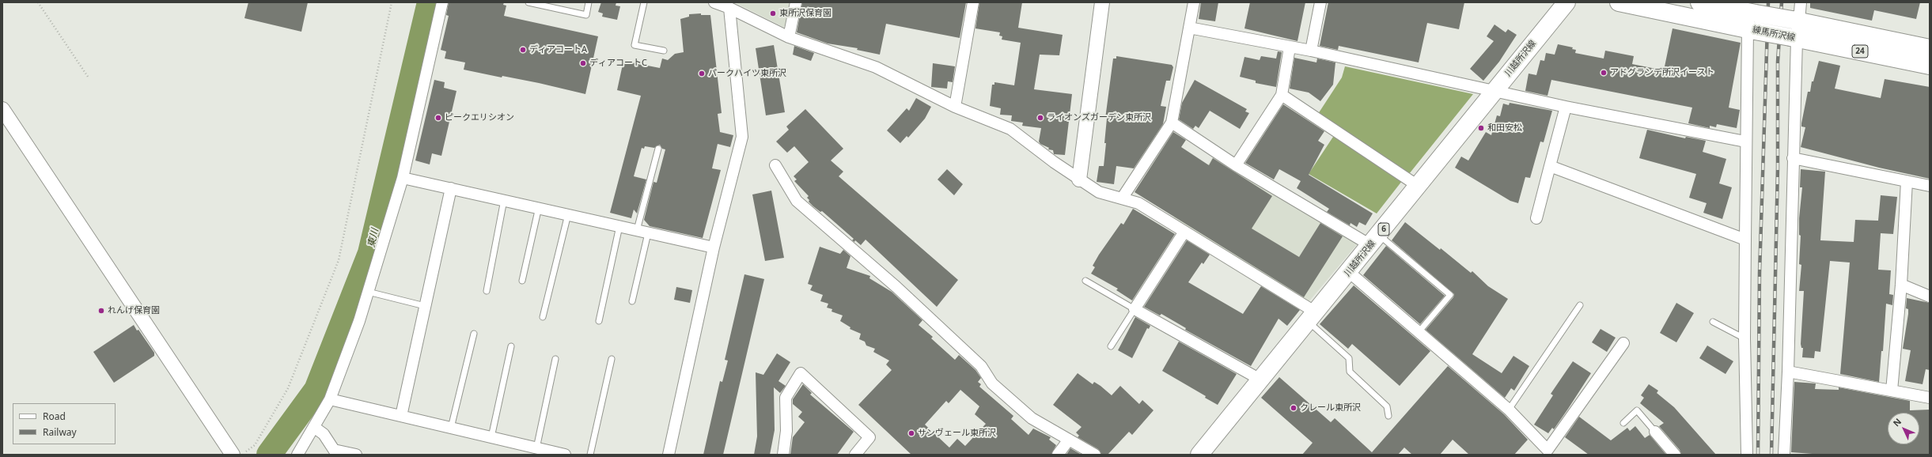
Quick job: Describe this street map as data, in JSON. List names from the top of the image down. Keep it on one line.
{"streets":{"main road":["練馬所沢線","24","川越所沢線","6"]},"water":["東川"],"places":["東所沢保育園","ディアコートA","ディアコートC","アドグランデ所沢イースト","パークハイツ東所沢","ピークエリシオン","ライオンズガーデン東所沢","和田安松","れんげ保育園","クレール東所沢","サンヴェール東所沢"],"legend":["Road","Railway"],"north":"top left"}
